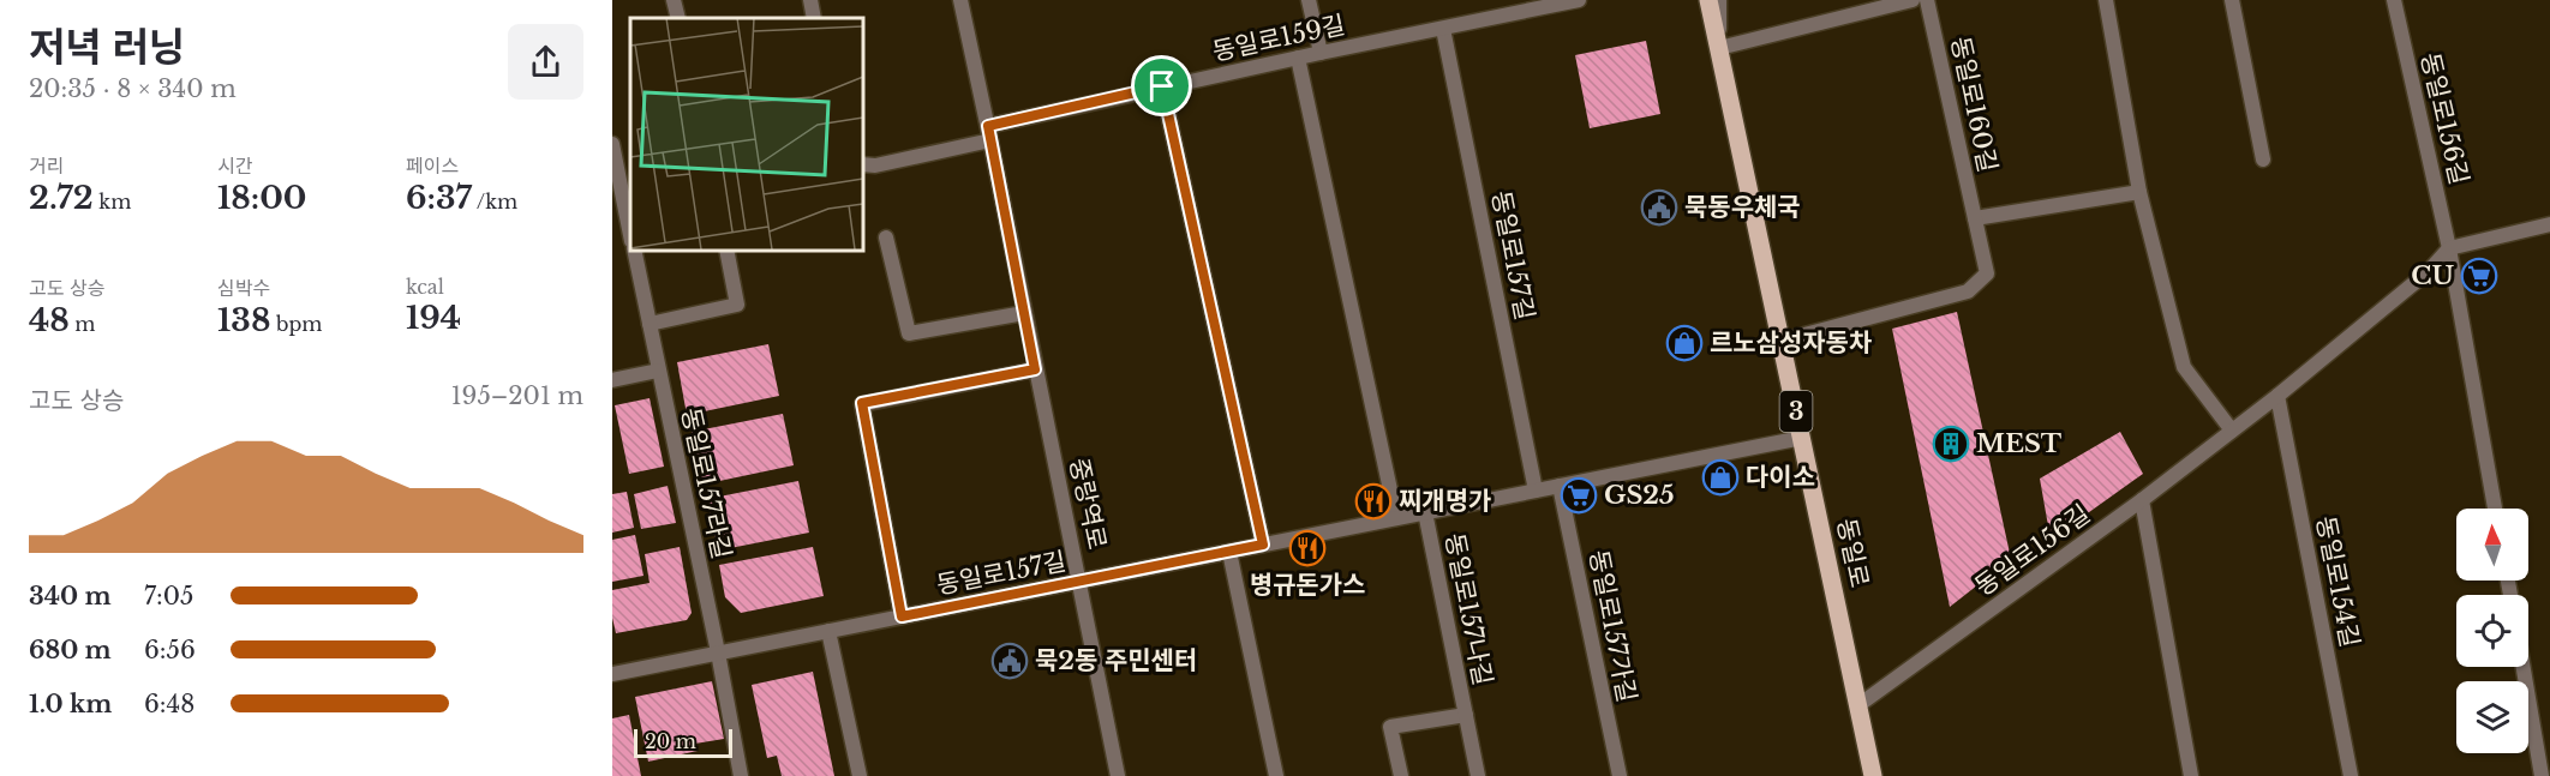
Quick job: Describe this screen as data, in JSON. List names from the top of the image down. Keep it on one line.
{"streets":{"main road":["3","동일로"],"street":["동일로159길","동일로160길","동일로156길","동일로157길","동일로157라길","중랑역로","동일로154길","동일로157나길","동일로157가길"]},"crossings":[["동일로159길","동일로157길"],["동일로159길","중랑역로"],["동일로160길","동일로"],["동일로156길","동일로"],["동일로156길","동일로154길"],["동일로157길","동일로157라길"],["동일로157길","중랑역로"],["동일로157길","동일로"],["동일로157길","동일로157나길"],["동일로157길","동일로157가길"]],"places":{"public building":["묵동우체국","묵2동 주민센터"],"supermarket":["CU","GS25"],"shop":["르노삼성자동차","다이소"],"building":["MEST"],"restaurant":["찌개명가","병규돈가스"]},"scale_bar":"20 m","north":"top","page":{"heading":["저녁 러닝","20:35 · 8 × 340 m"],"stats":[["거리","2.72 km"],["시간","18:00"],["페이스","6:37 /km"],["고도 상승","48 m"],["심박수","138 bpm"],["kcal","194"]],"chart":["고도 상승","195–201 m"],"list":[{"name":"340 m","note":"7:05"},{"name":"680 m","note":"6:56"},{"name":"1.0 km","note":"6:48"}],"scale":"20 m"}}
